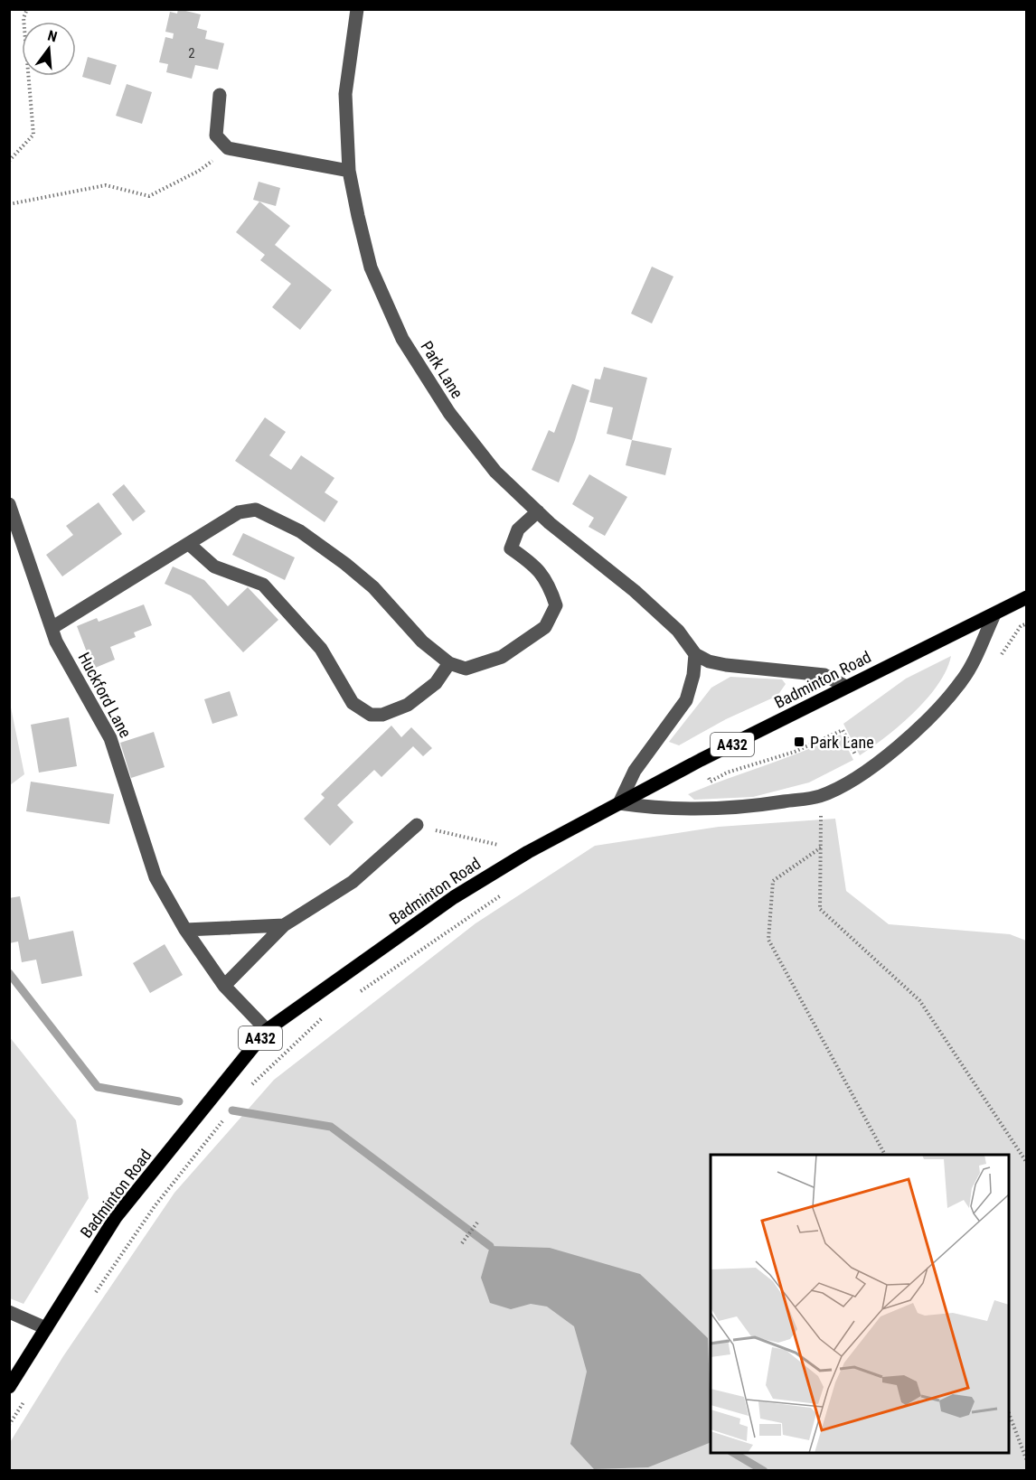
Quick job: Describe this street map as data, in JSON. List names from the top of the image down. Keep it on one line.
{"streets":{"main road":["Badminton Road","A432"],"street":["Park Lane","Huckford Lane"]},"crossings":[["Badminton Road","Huckford Lane"]],"places":{"transit":["Park Lane"]},"house_numbers":["2"],"north":"top"}
